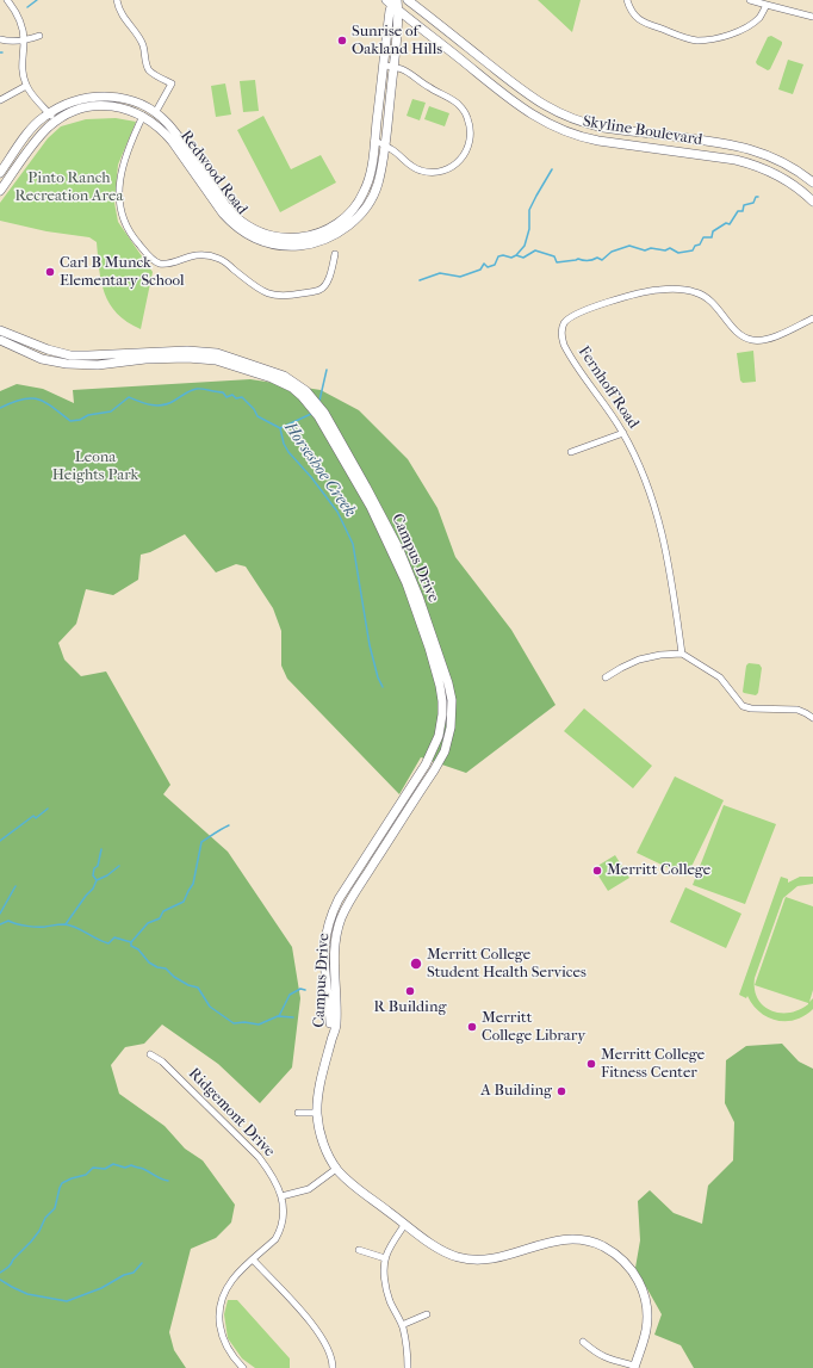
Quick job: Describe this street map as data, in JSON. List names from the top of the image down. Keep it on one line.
{"streets":{"main road":["Skyline Boulevard","Redwood Road","Campus Drive"],"street":["Fernhoff Road","Ridgemont Drive"]},"crossings":[["Skyline Boulevard","Redwood Road"]],"water":["Horseshoe Creek"],"parks":["Pinto Ranch Recreation Area","Leona Heights Park"],"places":["Sunrise of Oakland Hills","Carl B Munck Elementary School","Merritt College","Merritt College Student Health Services","R Building","Merritt College Library","Merritt College Fitness Center","A Building"]}
